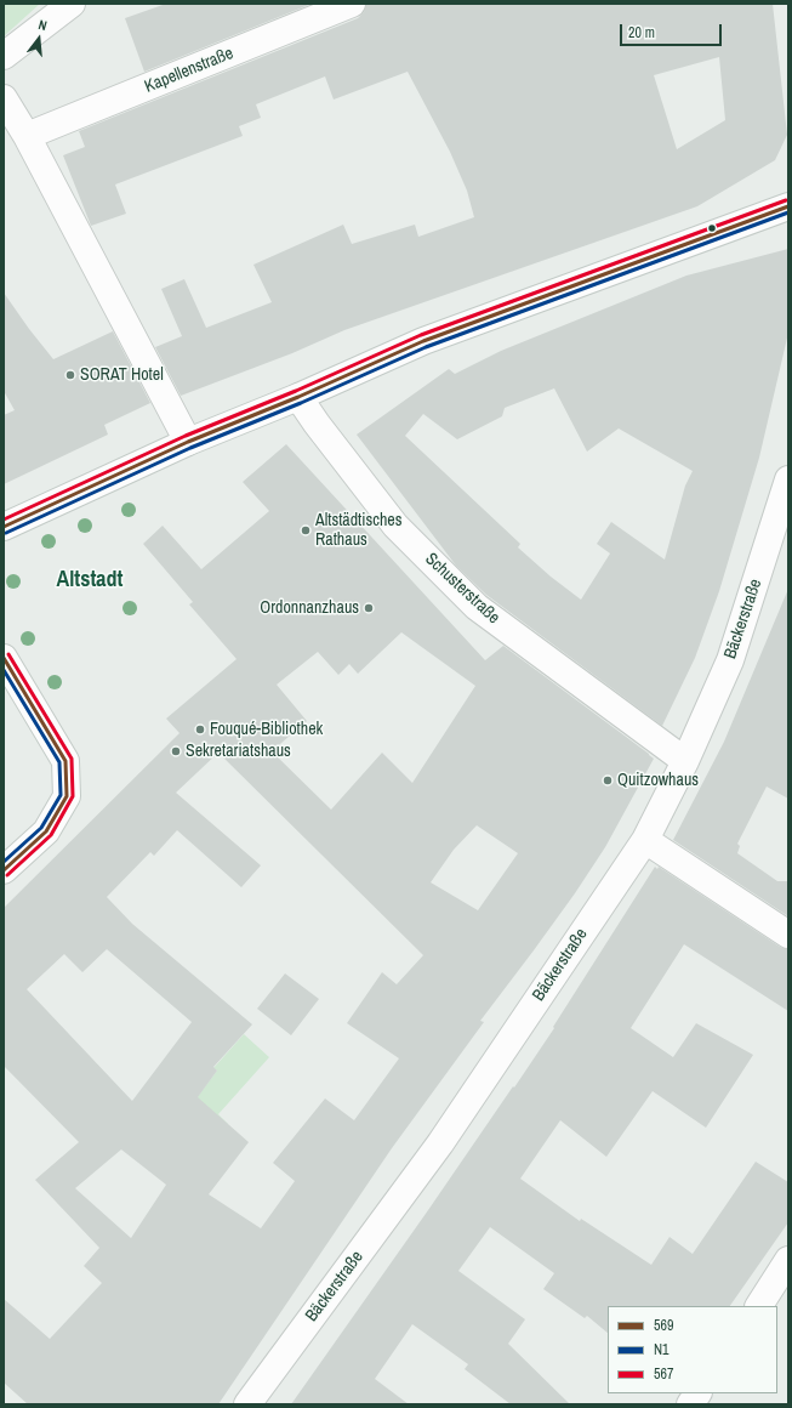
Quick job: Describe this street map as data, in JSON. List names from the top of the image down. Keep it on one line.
{"streets":{"street":["Kapellenstraße","Schusterstraße","Bäckerstraße"]},"crossings":[["Schusterstraße","Bäckerstraße"]],"districts":["Altstadt"],"places":["SORAT Hotel","Altstädtisches Rathaus","Ordonnanzhaus","Fouqué-Bibliothek","Sekretariatshaus","Quitzowhaus"],"lines":["transit line 567","transit line 569","transit line N1"],"legend":["569","N1","567"],"scale_bar":"20 m","north":"top"}
